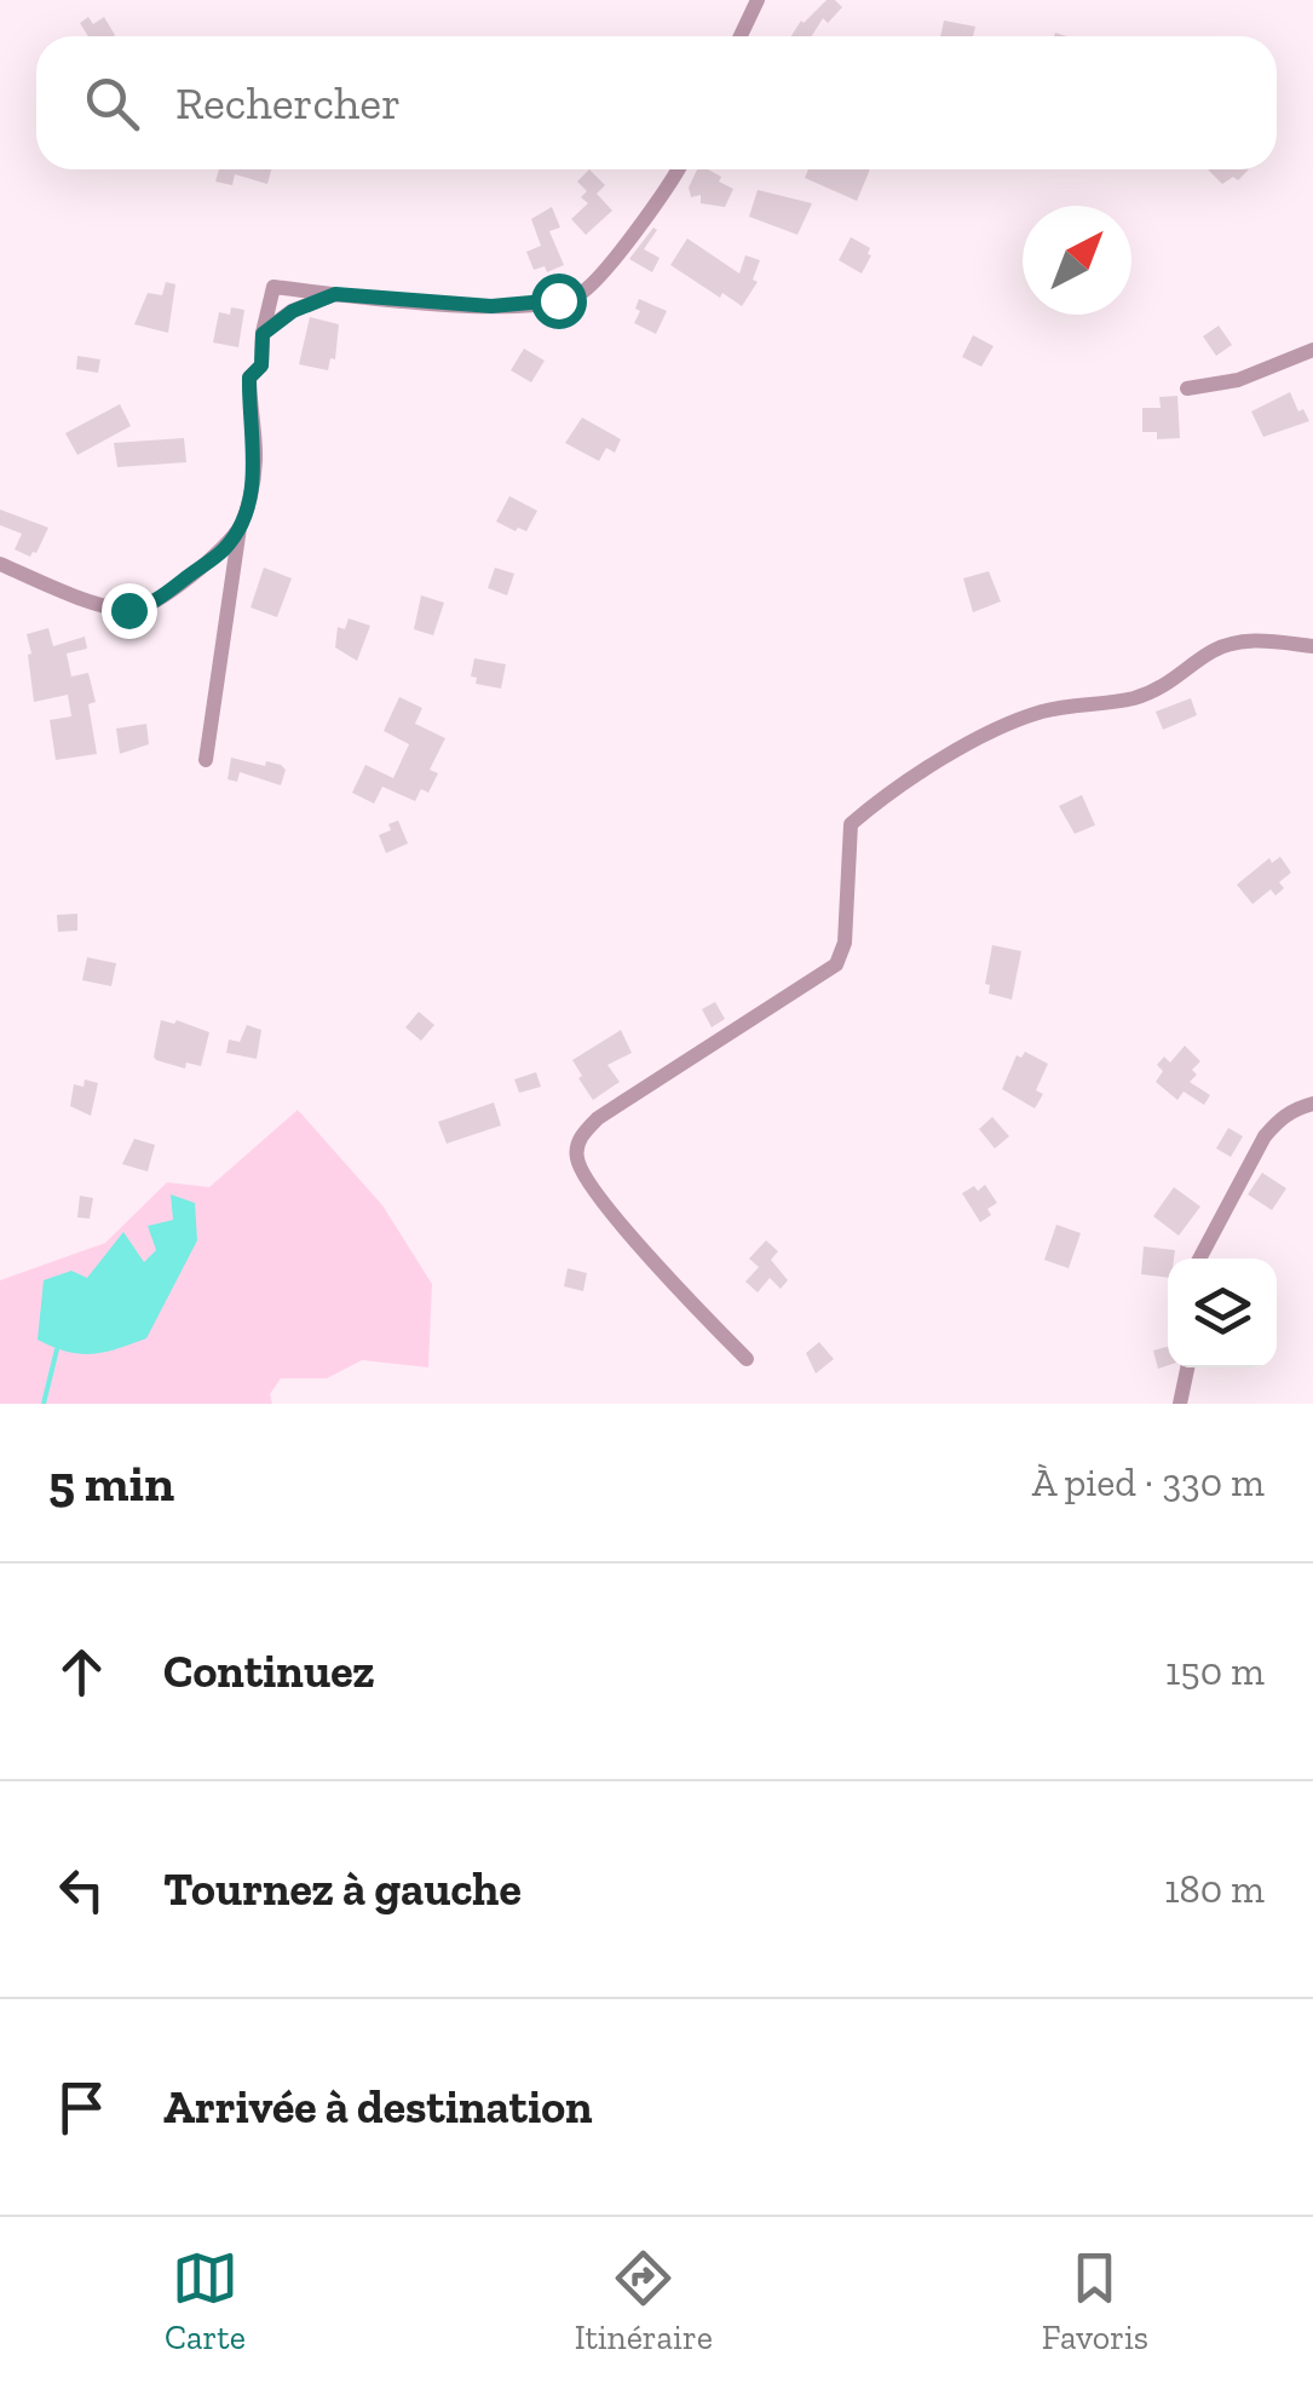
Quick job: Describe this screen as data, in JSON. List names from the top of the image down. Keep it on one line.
{"north":"top right","page":{"search":"Rechercher","heading":["5 min","À pied · 330 m"],"list":[["Continuez","150 m"],["Tournez à gauche","180 m"],"Arrivée à destination"],"nav":["Carte","Itinéraire","Favoris"]}}
